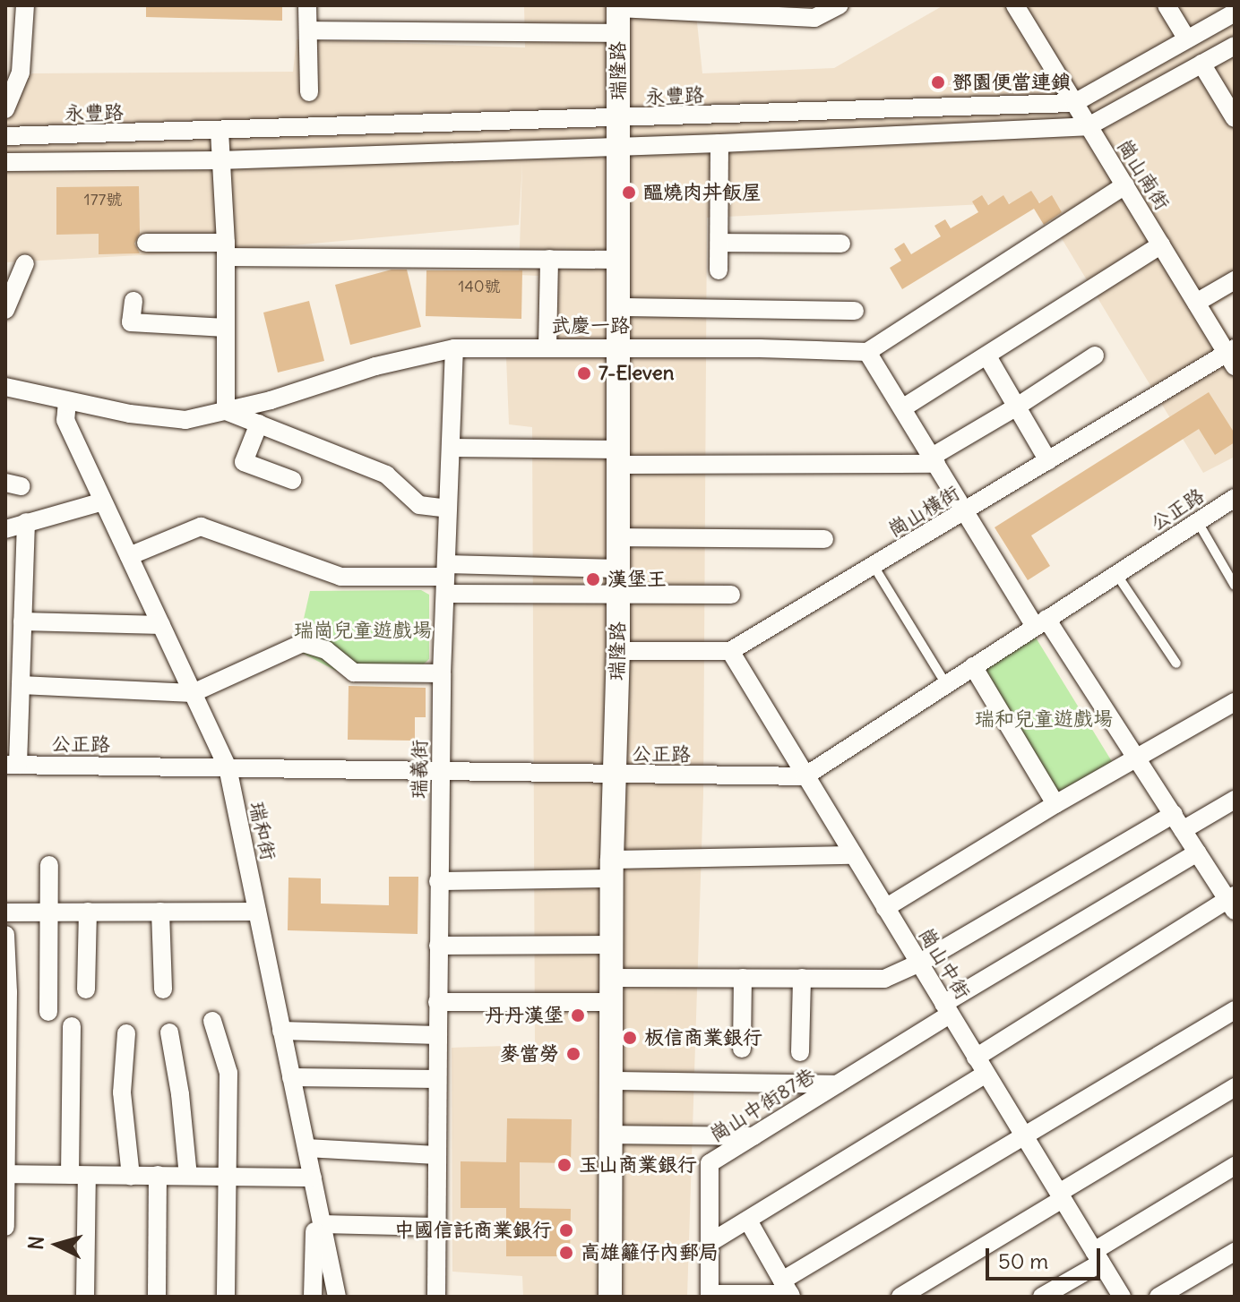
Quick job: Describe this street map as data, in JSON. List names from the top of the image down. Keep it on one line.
{"streets":{"street":["瑞隆路","永豐路","崗山南街","武慶一路","公正路","崗山橫街","瑞義街","瑞和街","崗山中街","崗山中街87巷"]},"crossings":[["瑞隆路","永豐路"],["瑞隆路","武慶一路"],["瑞隆路","公正路"],["永豐路","崗山南街"],["崗山南街","崗山橫街"],["武慶一路","瑞義街"],["武慶一路","瑞和街"],["公正路","瑞義街"],["公正路","瑞和街"],["公正路","崗山中街"],["崗山橫街","崗山中街"],["崗山中街","崗山中街87巷"]],"parks":["瑞崗兒童遊戲場","瑞和兒童遊戲場"],"places":["鄧園便當連鎖","醞燒肉丼飯屋","7-Eleven","漢堡王","丹丹漢堡","板信商業銀行","麥當勞","玉山商業銀行","中國信託商業銀行","高雄籬仔內郵局"],"house_numbers":["177號","140號"],"scale_bar":"50 m","north":"left"}
